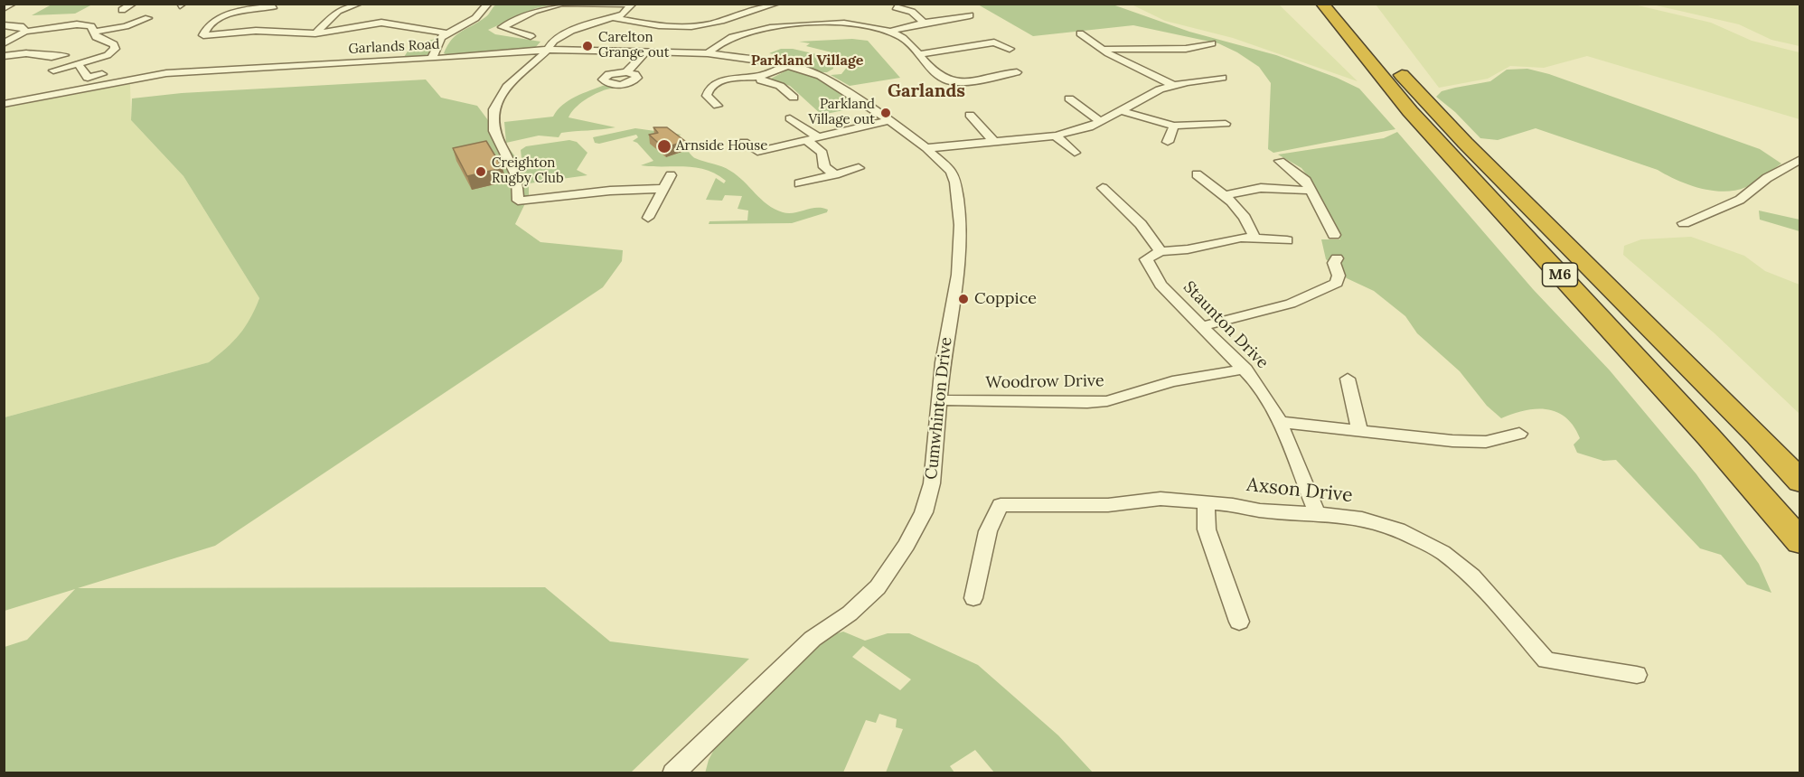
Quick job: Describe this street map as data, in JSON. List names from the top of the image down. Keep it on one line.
{"streets":{"highway":["M6"],"street":["Garlands Road","Staunton Drive","Woodrow Drive","Cumwhinton Drive","Axson Drive"]},"crossings":[["Garlands Road","Cumwhinton Drive"],["Staunton Drive","Woodrow Drive"],["Staunton Drive","Axson Drive"],["Woodrow Drive","Cumwhinton Drive"]],"districts":["Parkland Village","Garlands"],"places":["Carelton Grange out","Parkland Village out","Arnside House","Creighton Rugby Club","Coppice"]}
